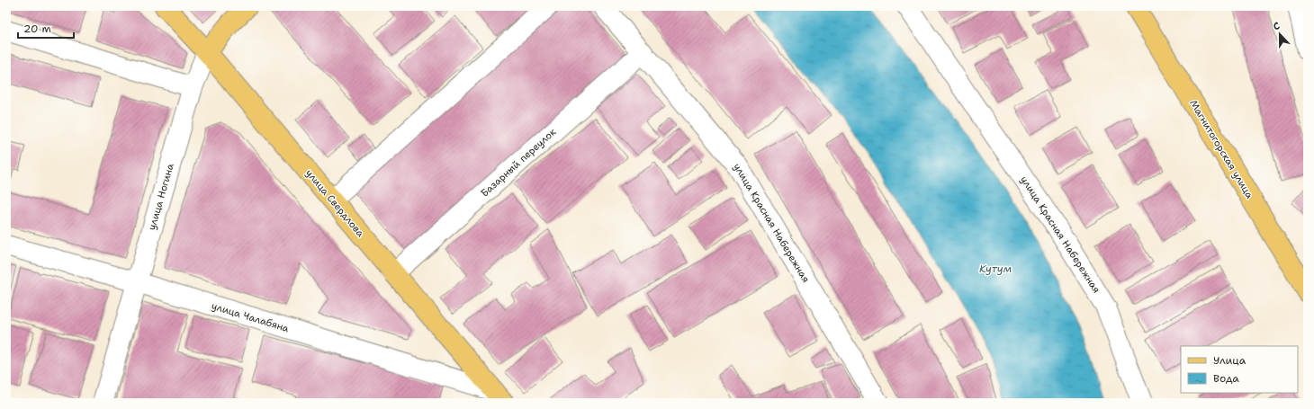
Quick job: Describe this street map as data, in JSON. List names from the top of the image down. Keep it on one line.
{"streets":{"main road":["Магнитогорская улица","улица Ногина","улица Свердлова"],"street":["Базарный переулок","улица Красная Набережная","улица Чалабяна"]},"crossings":[["Базарный переулок","улица Свердлова"],["Базарный переулок","улица Красная Набережная"],["улица Ногина","улица Свердлова"],["улица Ногина","улица Чалабяна"],["улица Свердлова","улица Чалабяна"]],"water":["Кутум"],"legend":["Улица","Вода"],"scale_bar":"20 m","north":"top"}
